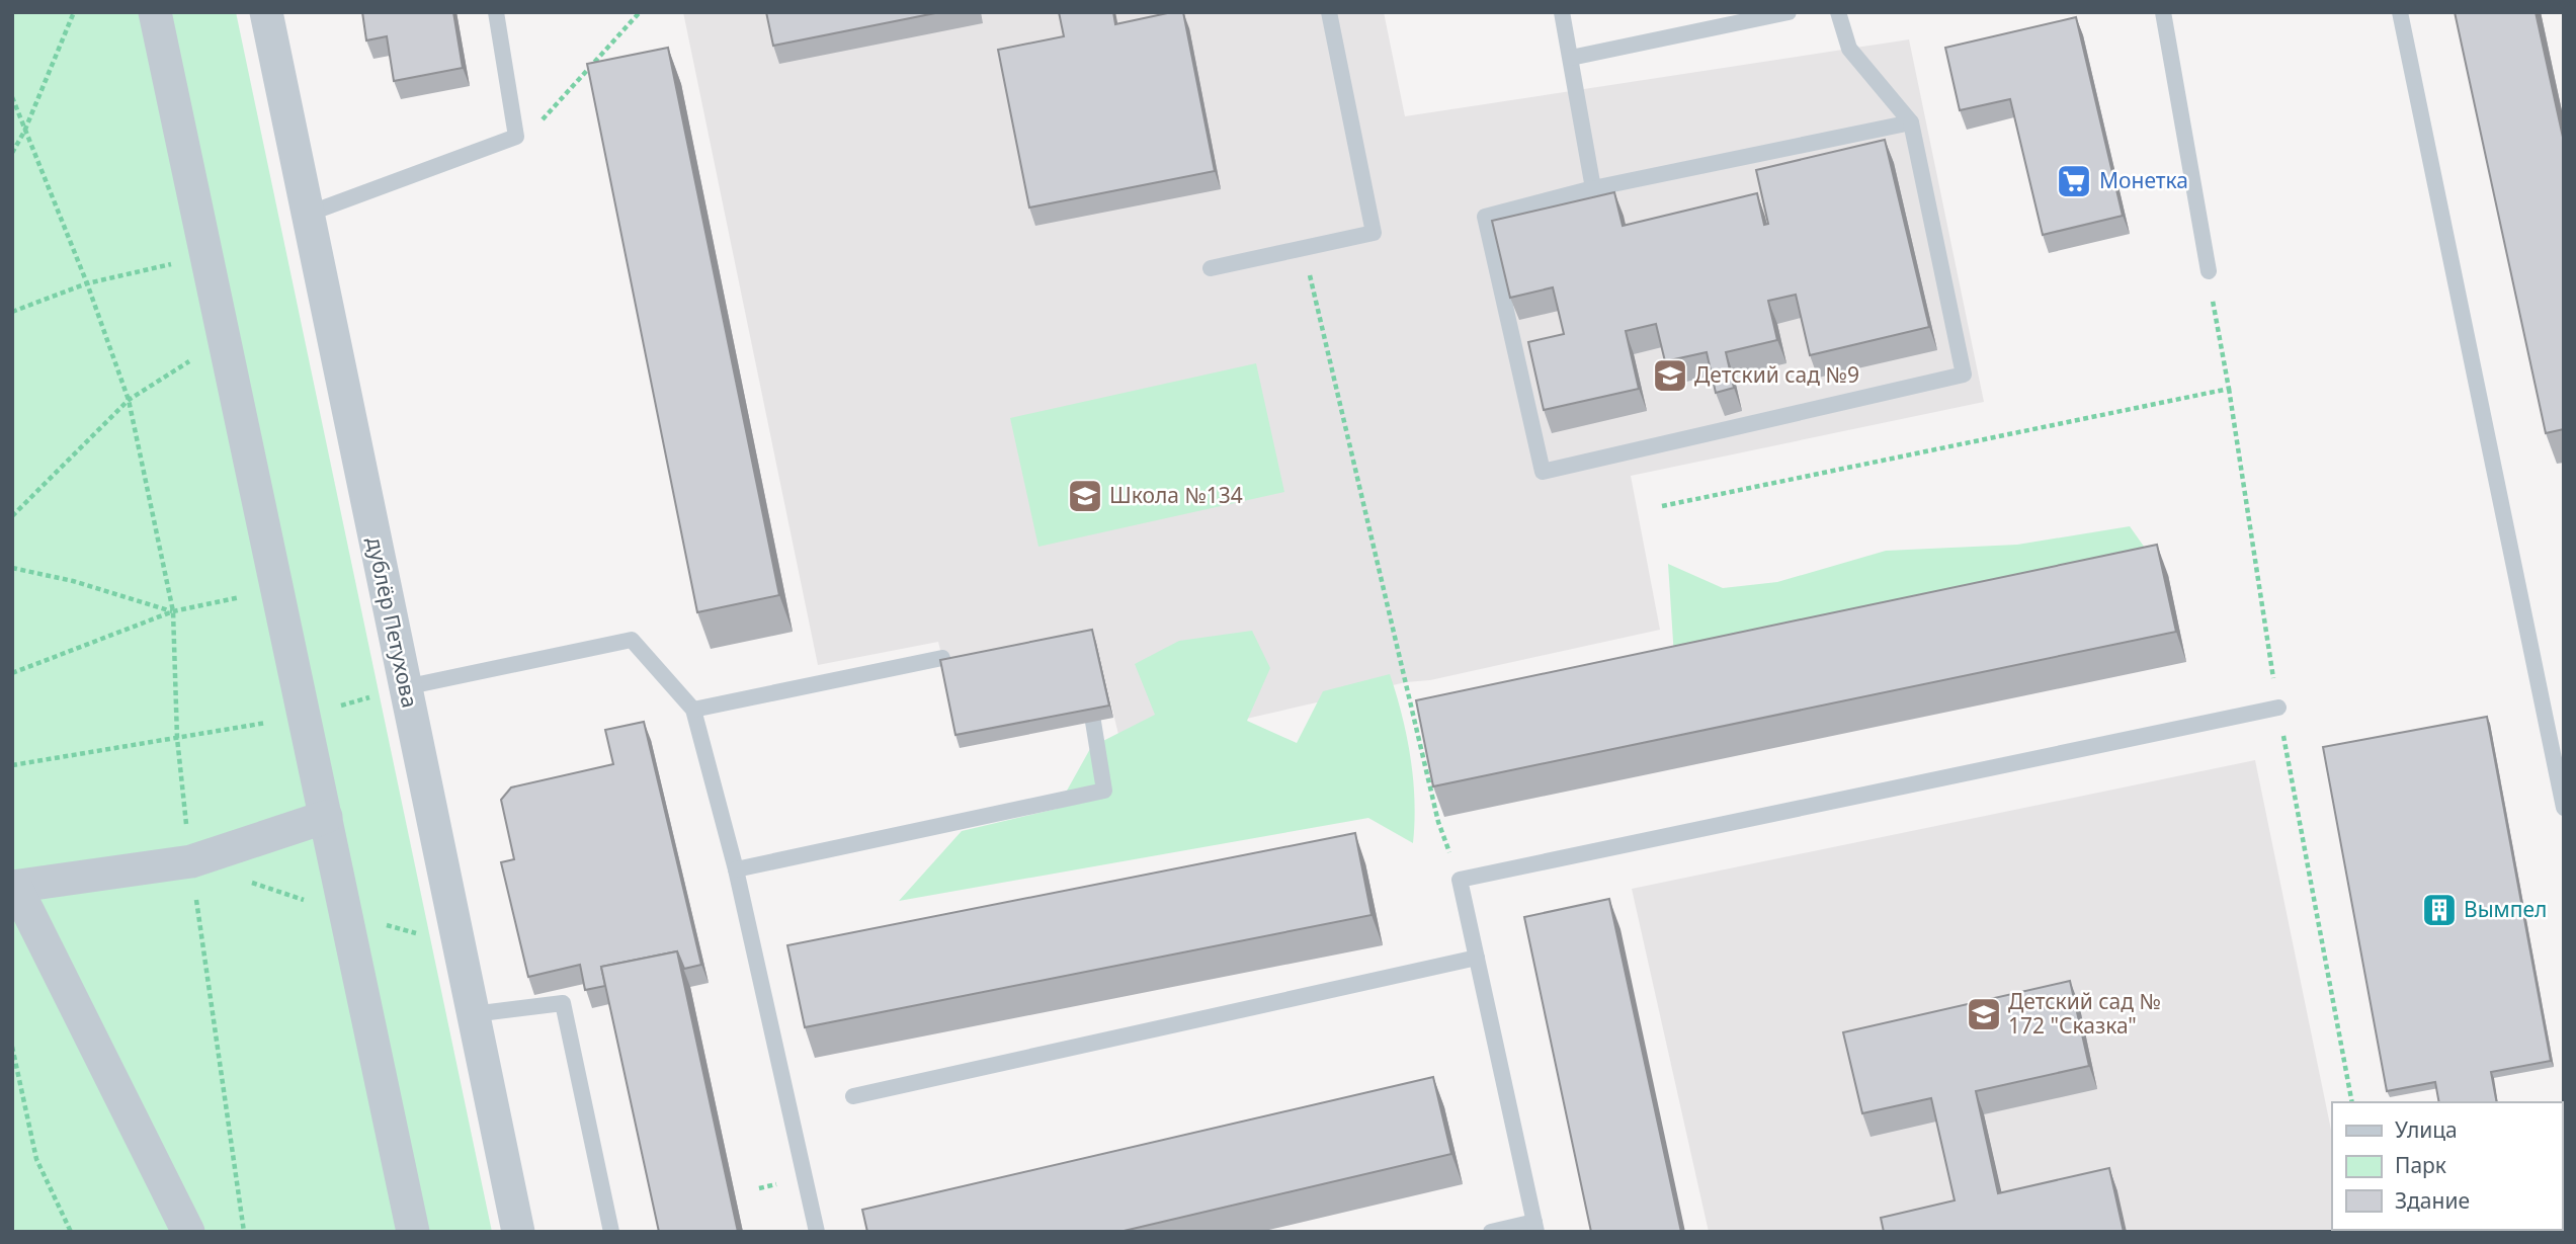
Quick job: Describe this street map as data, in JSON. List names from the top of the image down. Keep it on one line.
{"streets":{"street":["дублёр Петухова"]},"places":{"supermarket":["Монетка"],"school or university":["Детский сад №9","Школа №134","Детский сад № 172 \"Сказка\""],"building":["Вымпел"]},"legend":["Улица","Парк","Здание"]}
